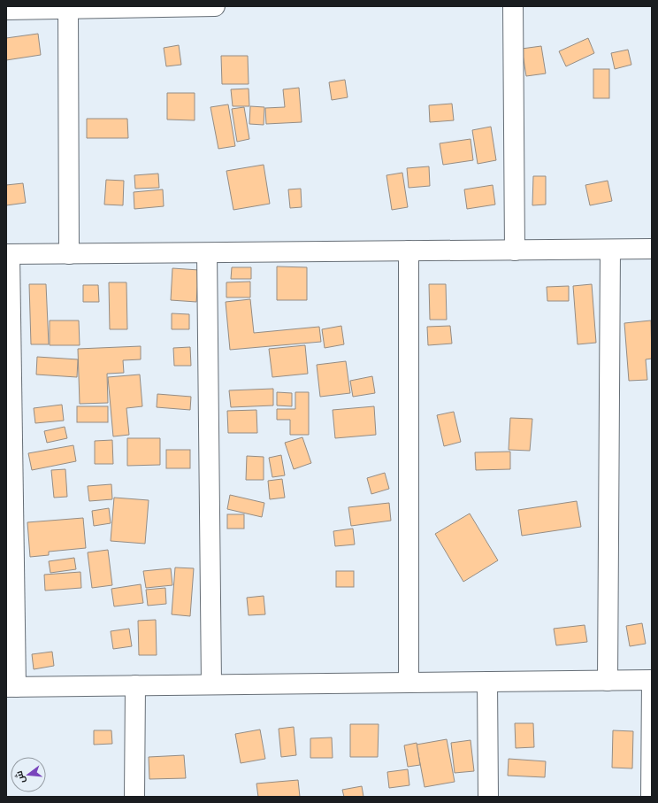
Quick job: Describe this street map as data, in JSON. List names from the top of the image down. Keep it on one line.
{"north":"left"}
